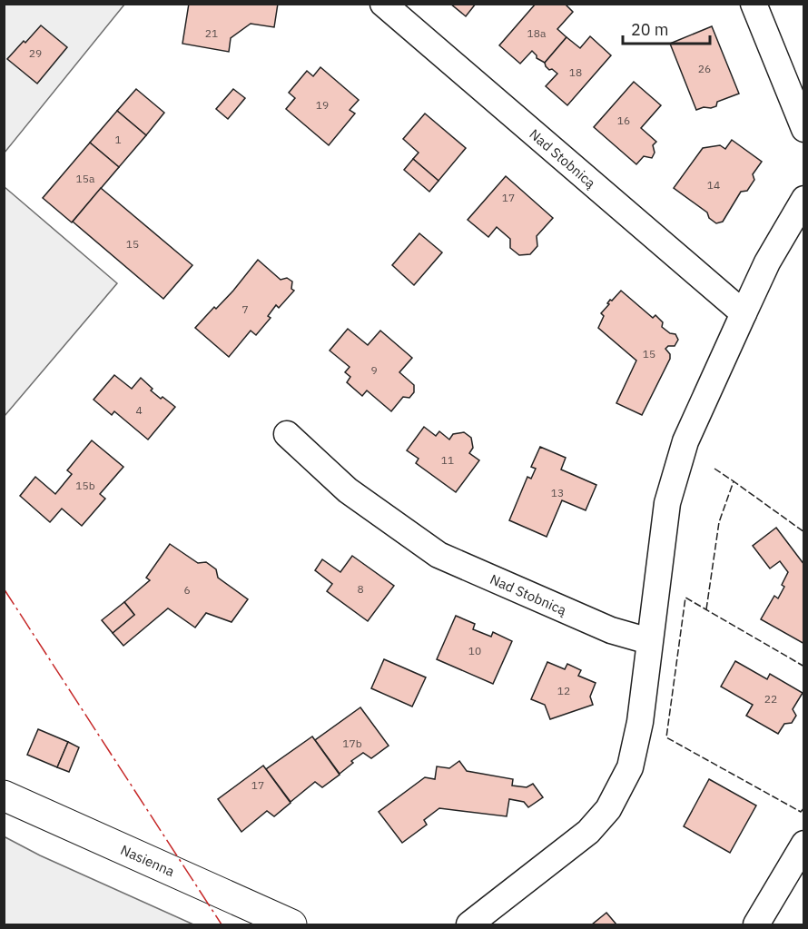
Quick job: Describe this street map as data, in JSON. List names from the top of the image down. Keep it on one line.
{"streets":{"street":["Nad Stobnicą","Nasienna"]},"house_numbers":["21","18a","29","26","18","19","16","1","15a","14","17","15","7","15","9","4","11","15b","13","8","6","10","12","22","17b","17"],"scale_bar":"20 m"}
